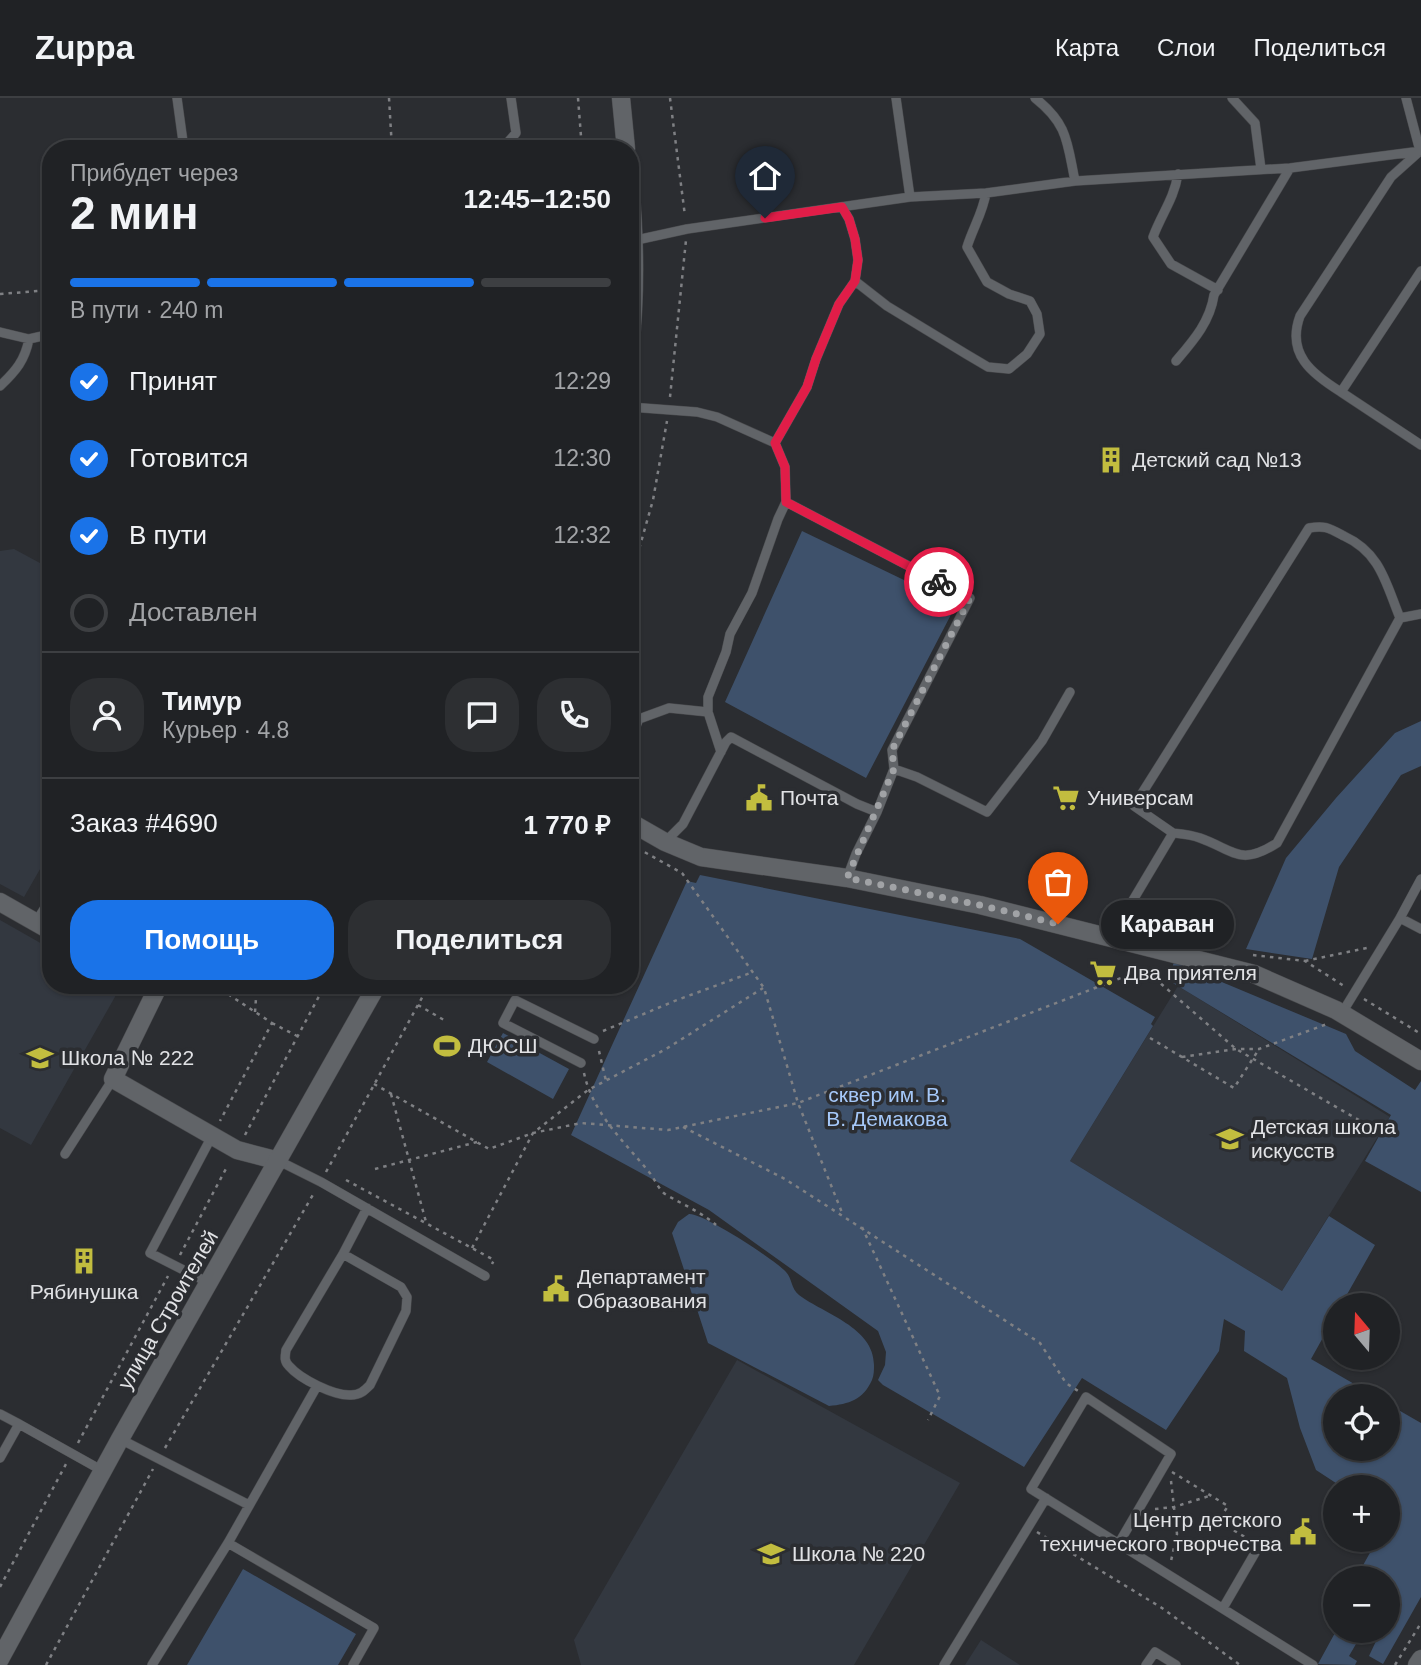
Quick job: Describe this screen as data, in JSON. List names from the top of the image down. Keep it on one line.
{"streets":{"street":["улица Строителей"]},"parks":["сквер им. В. В. Демакова"],"places":{"building":["Детский сад №13","Рябинушка"],"public building":["Почта","Департамент Образования","Центр детского технического творчества"],"supermarket":["Универсам","Два приятеля"],"other":["Караван"],"sports":["ДЮСШ"],"school or university":["Школа № 222","Детская школа искусств","Школа № 220"]},"north":"top","page":{"header":"Zuppa","nav":["Карта","Слои","Поделиться"],"heading":["2 мин","Прибудет через","12:45–12:50"],"panel":["Тимур","Курьер · 4.8","Заказ #4690","1 770 ₽"],"bar":"В пути · 240 m","list":[["Принят","12:29"],["Готовится","12:30"],["В пути","12:32"],"Доставлен"],"buttons":["Помощь","Поделиться"],"bubble":"Караван","map_buttons":["+","−"]}}
